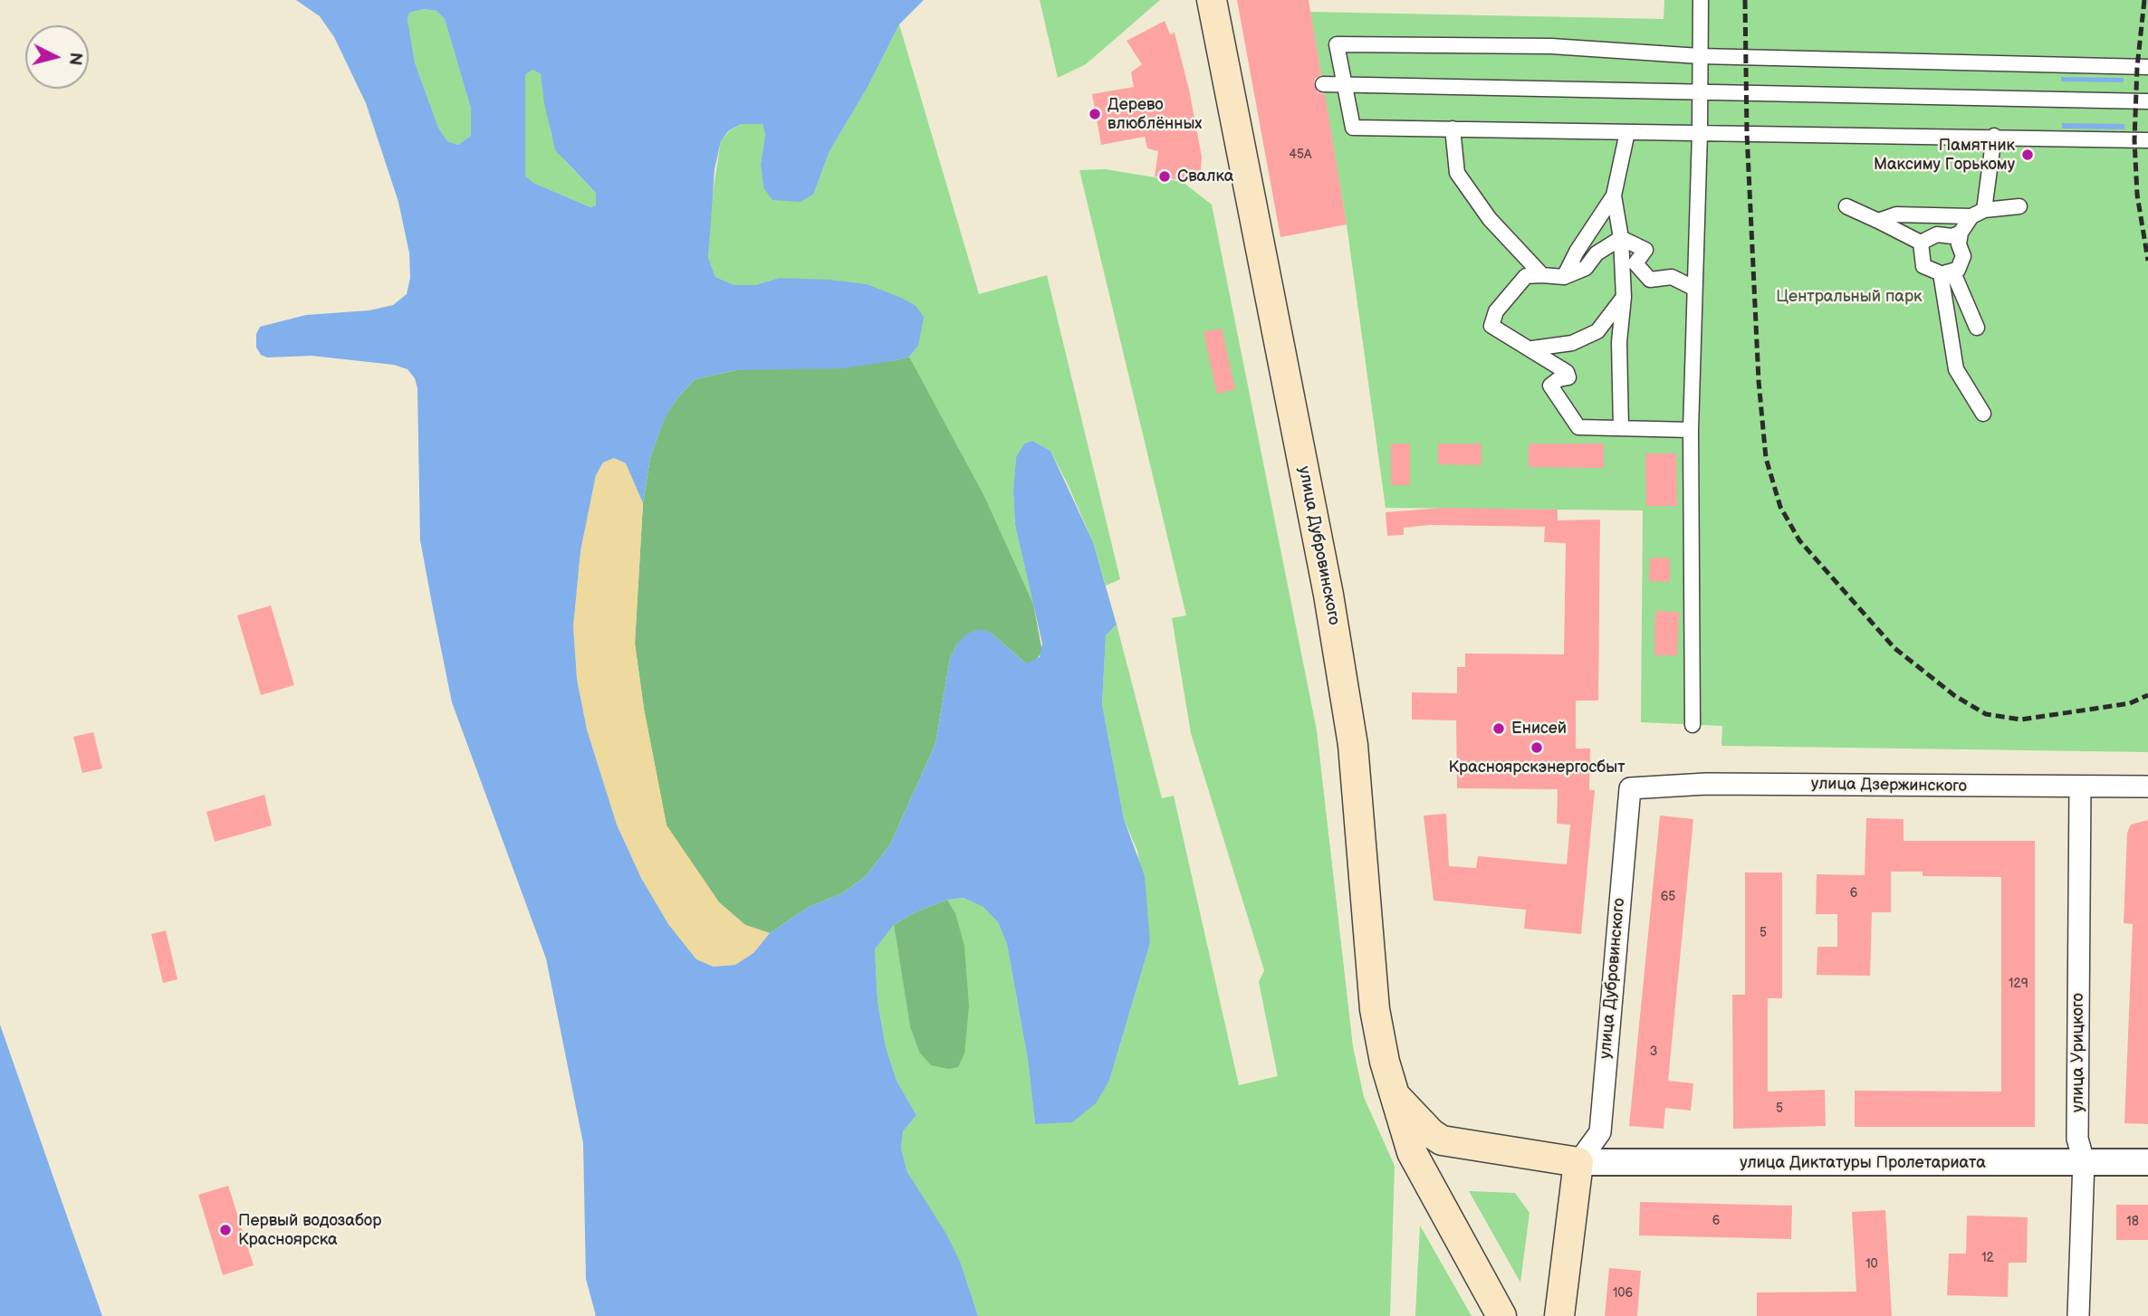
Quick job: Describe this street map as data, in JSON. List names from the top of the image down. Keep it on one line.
{"streets":{"main road":["улица Дубровинского"],"street":["улица Дзержинского","улица Урицкого","улица Диктатуры Пролетариата"]},"crossings":[["улица Дубровинского","улица Дзержинского"],["улица Дубровинского","улица Диктатуры Пролетариата"],["улица Дзержинского","улица Урицкого"],["улица Урицкого","улица Диктатуры Пролетариата"]],"parks":["Центральный парк"],"places":["Дерево влюблённых","Памятник Максиму Горькому","Свалка","Енисей","Красноярскэнергосбыт","Первый водозабор Красноярска"],"house_numbers":["45А","6","65","5","129","3","5","6","18","12","10","106"],"north":"right"}
